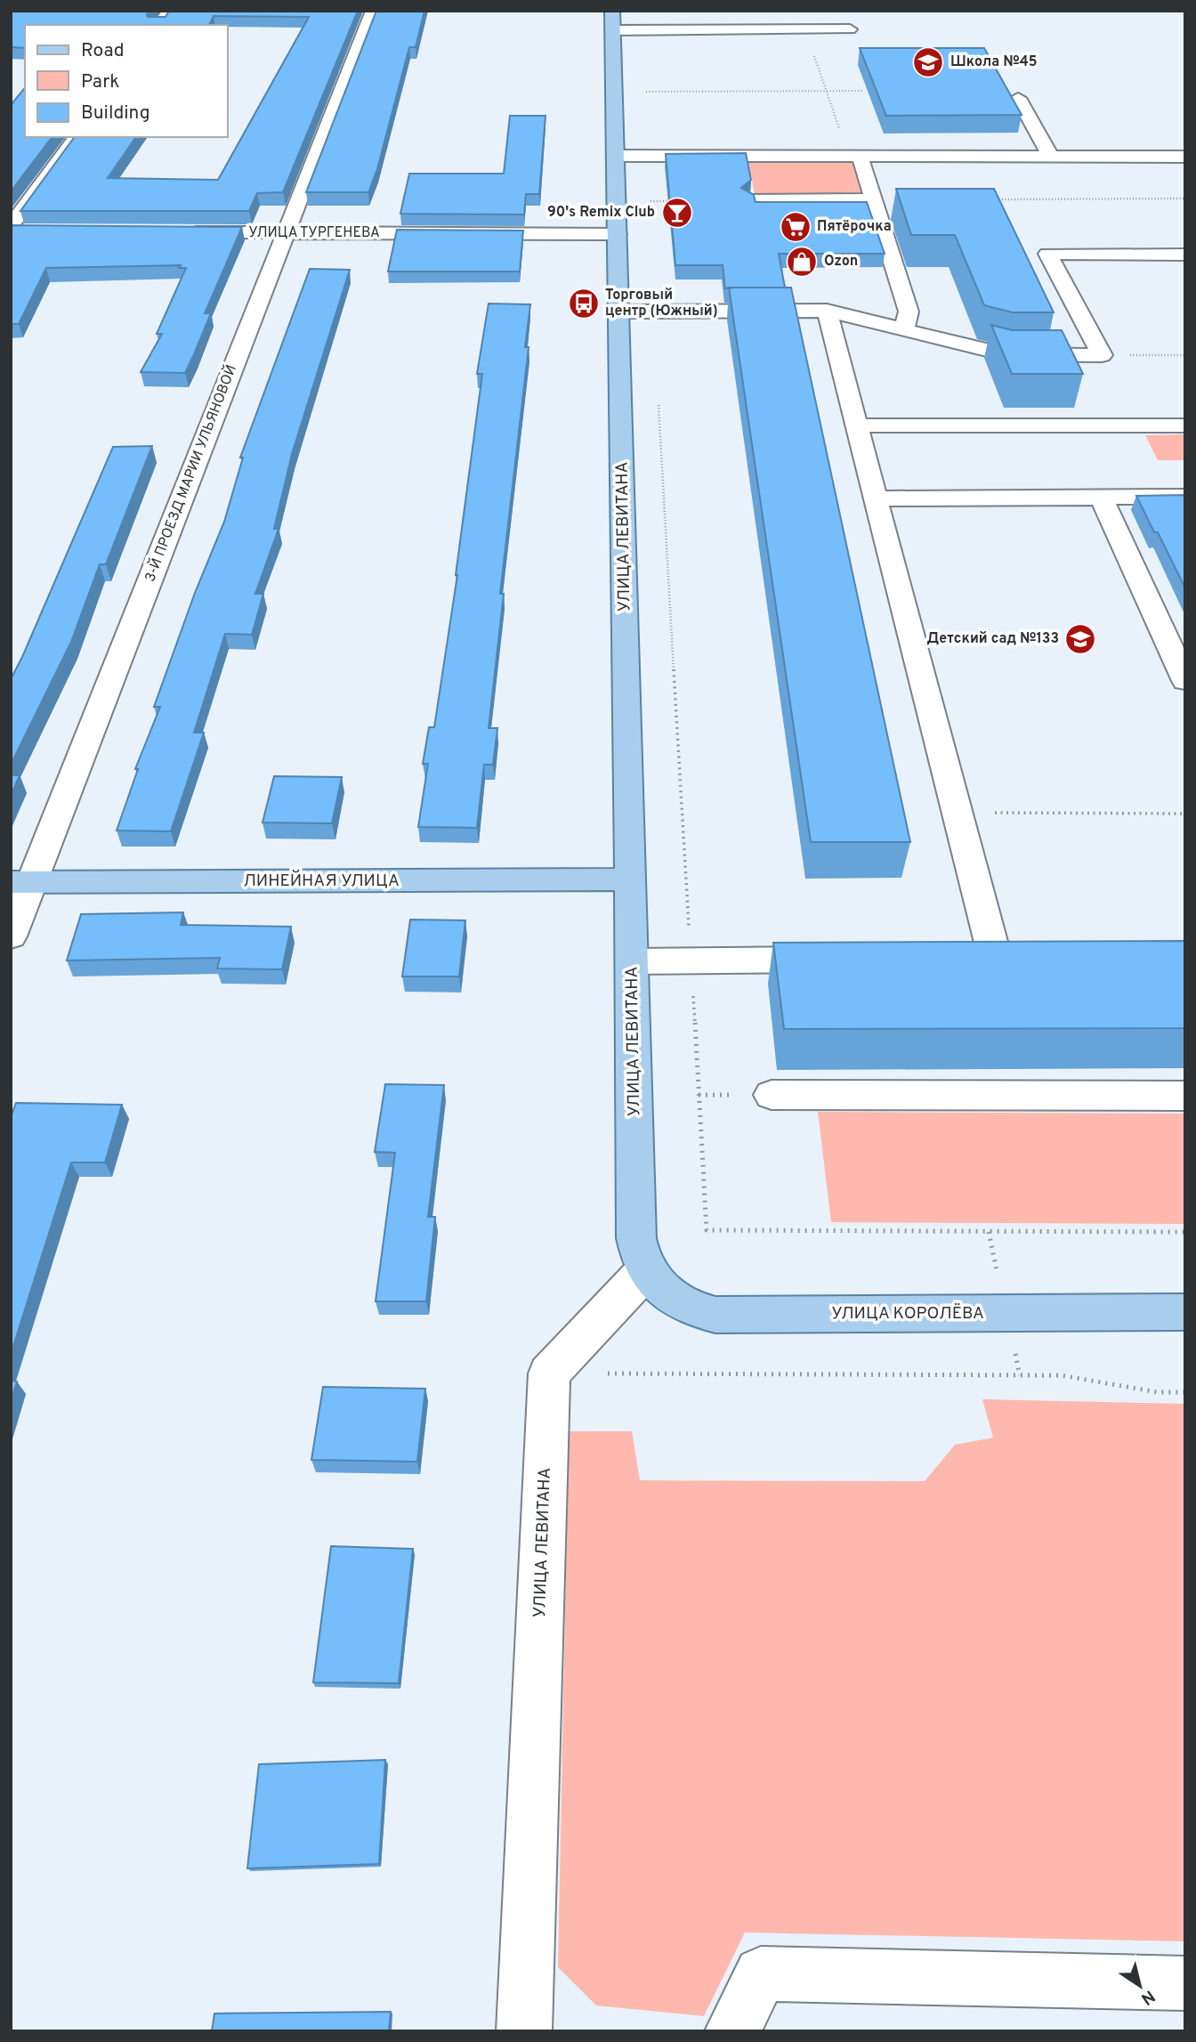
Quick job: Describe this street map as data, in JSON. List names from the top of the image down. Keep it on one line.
{"streets":{"main road":["УЛИЦА ЛЕВИТАНА","ЛИНЕЙНАЯ УЛИЦА","УЛИЦА КОРОЛЁВА"],"street":["УЛИЦА ТУРГЕНЕВА","3-Й ПРОЕЗД МАРИИ УЛЬЯНОВОЙ"]},"crossings":[["УЛИЦА ТУРГЕНЕВА","3-Й ПРОЕЗД МАРИИ УЛЬЯНОВОЙ"],["УЛИЦА ТУРГЕНЕВА","УЛИЦА ЛЕВИТАНА"],["3-Й ПРОЕЗД МАРИИ УЛЬЯНОВОЙ","ЛИНЕЙНАЯ УЛИЦА"],["УЛИЦА ЛЕВИТАНА","ЛИНЕЙНАЯ УЛИЦА"],["УЛИЦА ЛЕВИТАНА","УЛИЦА КОРОЛЁВА"]],"places":{"school or university":["Школа №45","Детский сад №133"],"bar":["90's Remix Club"],"supermarket":["Пятёрочка"],"shop":["Ozon"],"bus stop":["Торговый центр (Южный)"]},"legend":["Road","Park","Building"],"north":"bottom right"}
